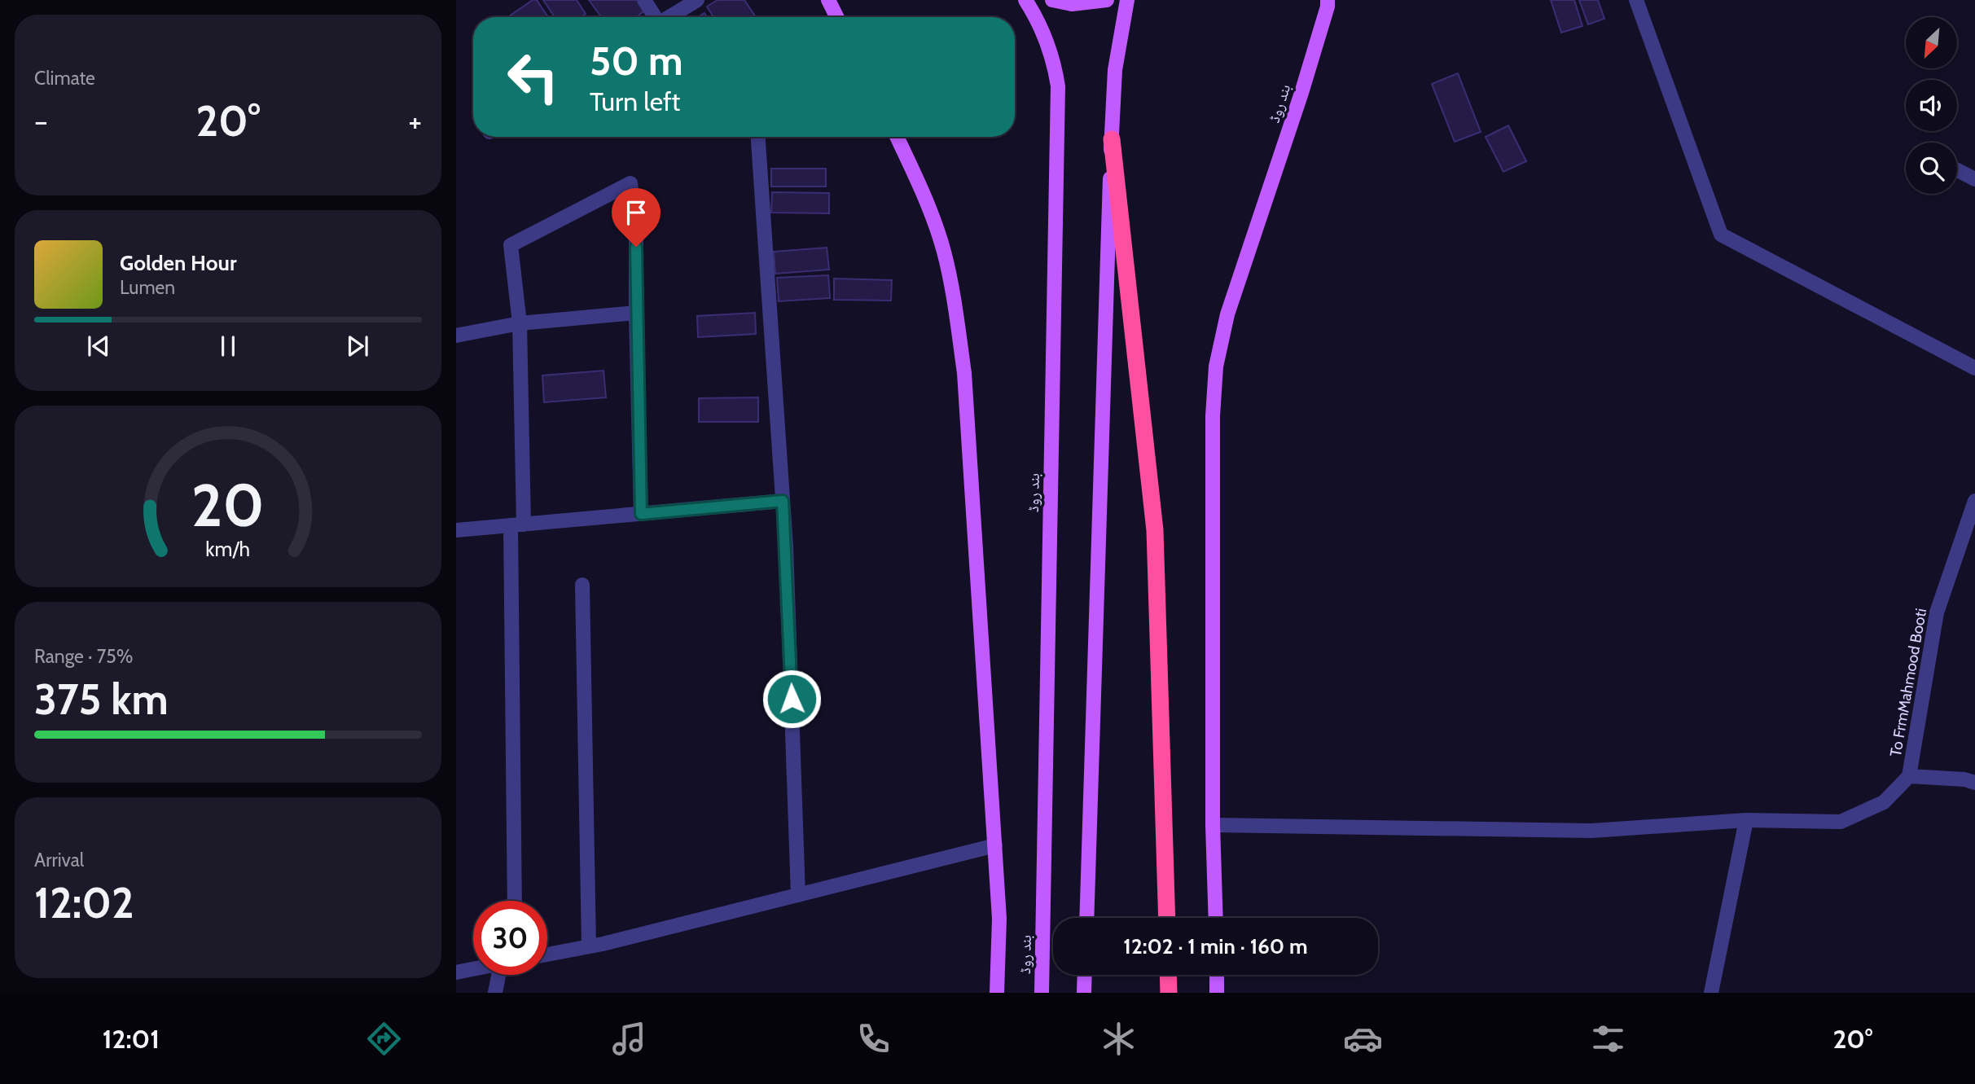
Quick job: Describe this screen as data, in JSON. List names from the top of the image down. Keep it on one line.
{"streets":{"main road":["بند روڈ"],"street":["To FrmMahmood Booti"]},"north":"bottom left","page":{"tile":["Climate",["Range · 75%","375 km"],["Arrival","12:02"]],"turn":["50 m","Turn left"],"heat":["−","20°","+"],"song":["Golden Hour","Lumen"],"limit":"30","trip":"12:02 · 1 min · 160 m","tabs":["12:01","20°"],"gauge":["20","km/h"]}}
